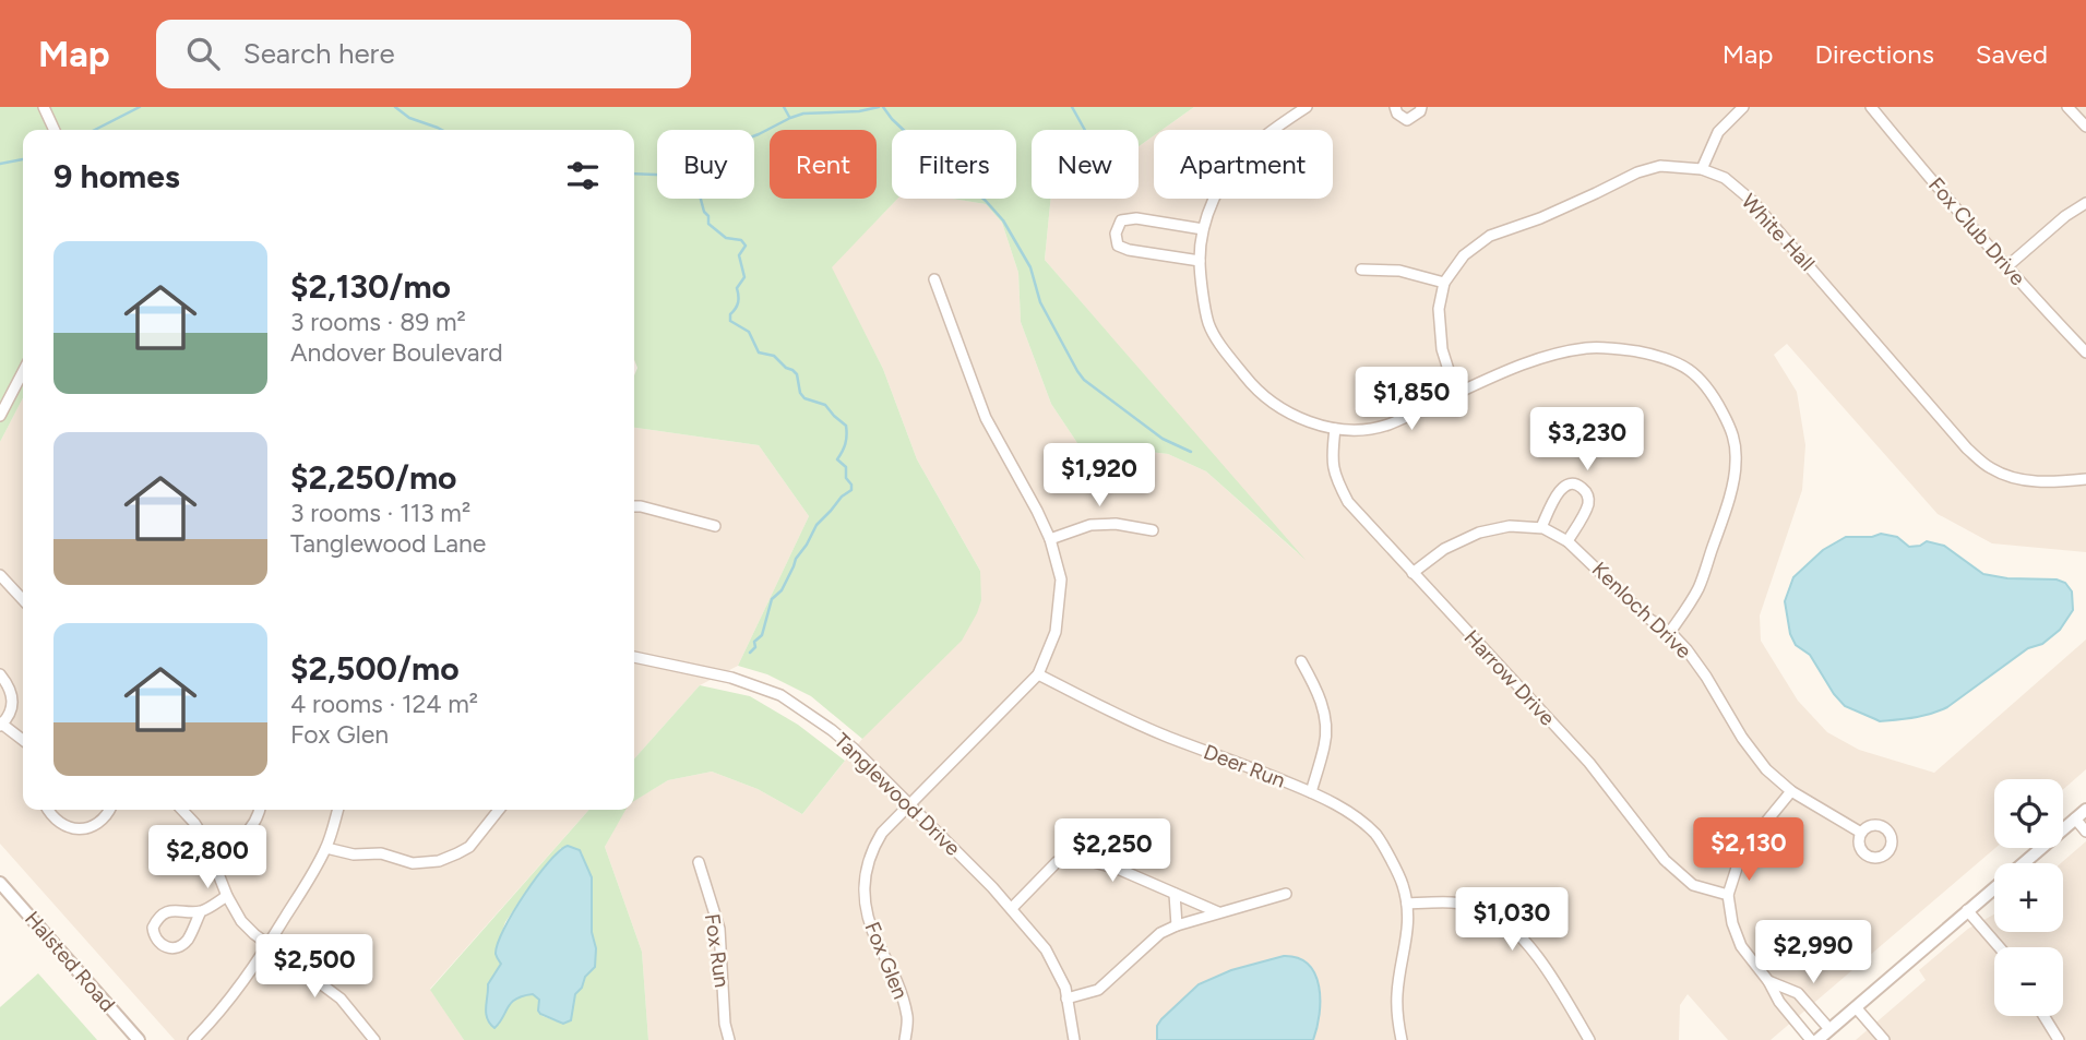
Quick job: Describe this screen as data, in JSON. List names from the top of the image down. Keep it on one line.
{"streets":{"street":["Fox Club Drive","White Hall","Kenloch Drive","Harrow Drive","Deer Run","Tanglewood Drive","Fox Run","Fox Glen","Halsted Road"]},"crossings":[["Kenloch Drive","Harrow Drive"],["Deer Run","Fox Glen"],["Tanglewood Drive","Fox Glen"]],"page":{"header":"Map","search":"Search here","nav":["Map","Directions","Saved"],"chip":["Buy","Rent","Filters","New","Apartment"],"heading":"9 homes","list":[{"name":"$2,130/mo","note":"3 rooms · 89 m² · Andover Boulevard"},{"name":"$2,250/mo","note":"3 rooms · 113 m² · Tanglewood Lane"},{"name":"$2,500/mo","note":"4 rooms · 124 m² · Fox Glen"}],"price":["$1,850","$3,230","$1,920","$2,130","$2,250","$2,800","$1,030","$2,990","$2,500"],"map_buttons":["+","−"]}}
